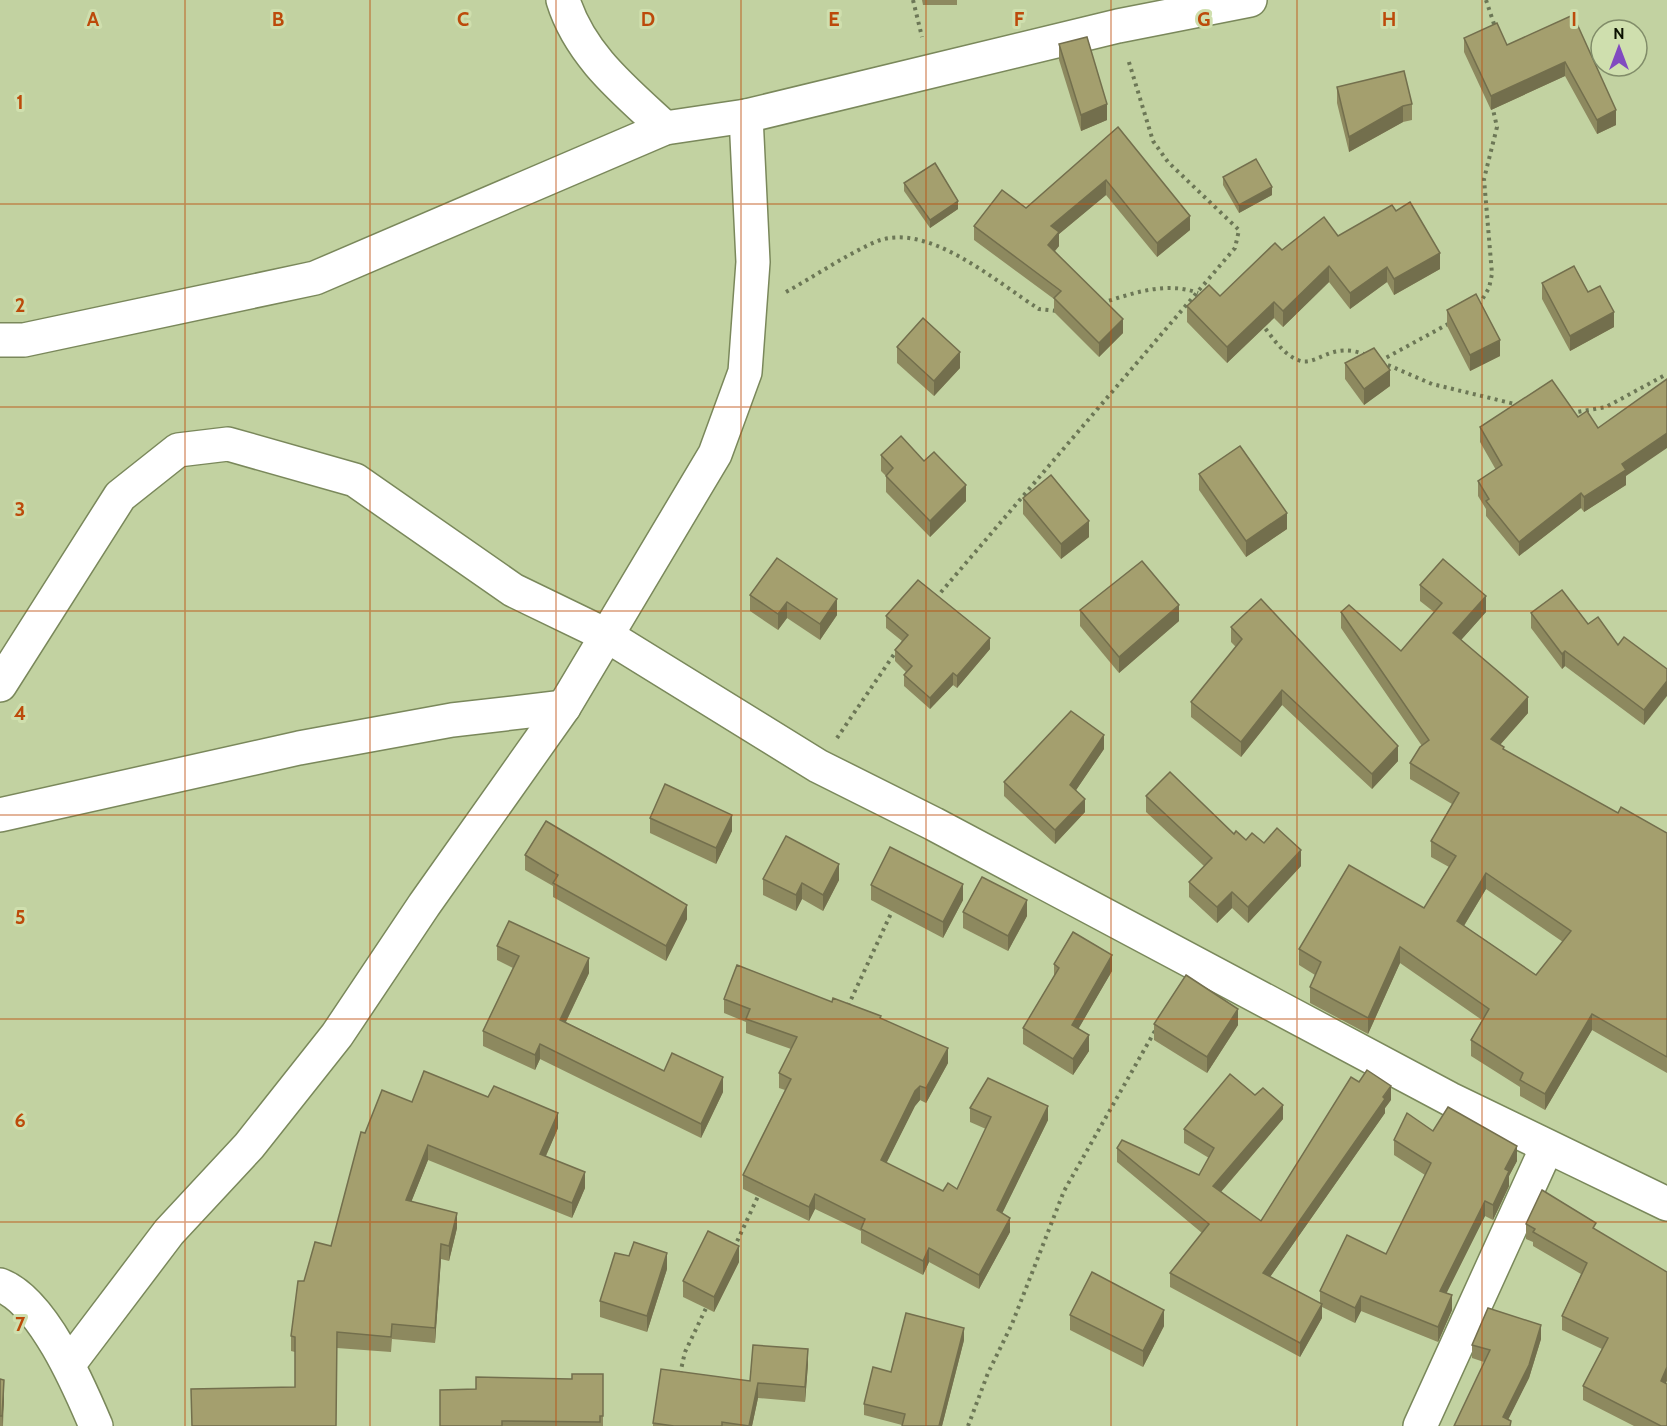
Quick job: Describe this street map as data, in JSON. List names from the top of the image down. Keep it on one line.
{"north":"top","grid":{"columns":["A","B","C","D","E","F","G","H","I"],"rows":["1","2","3","4","5","6","7"]}}
